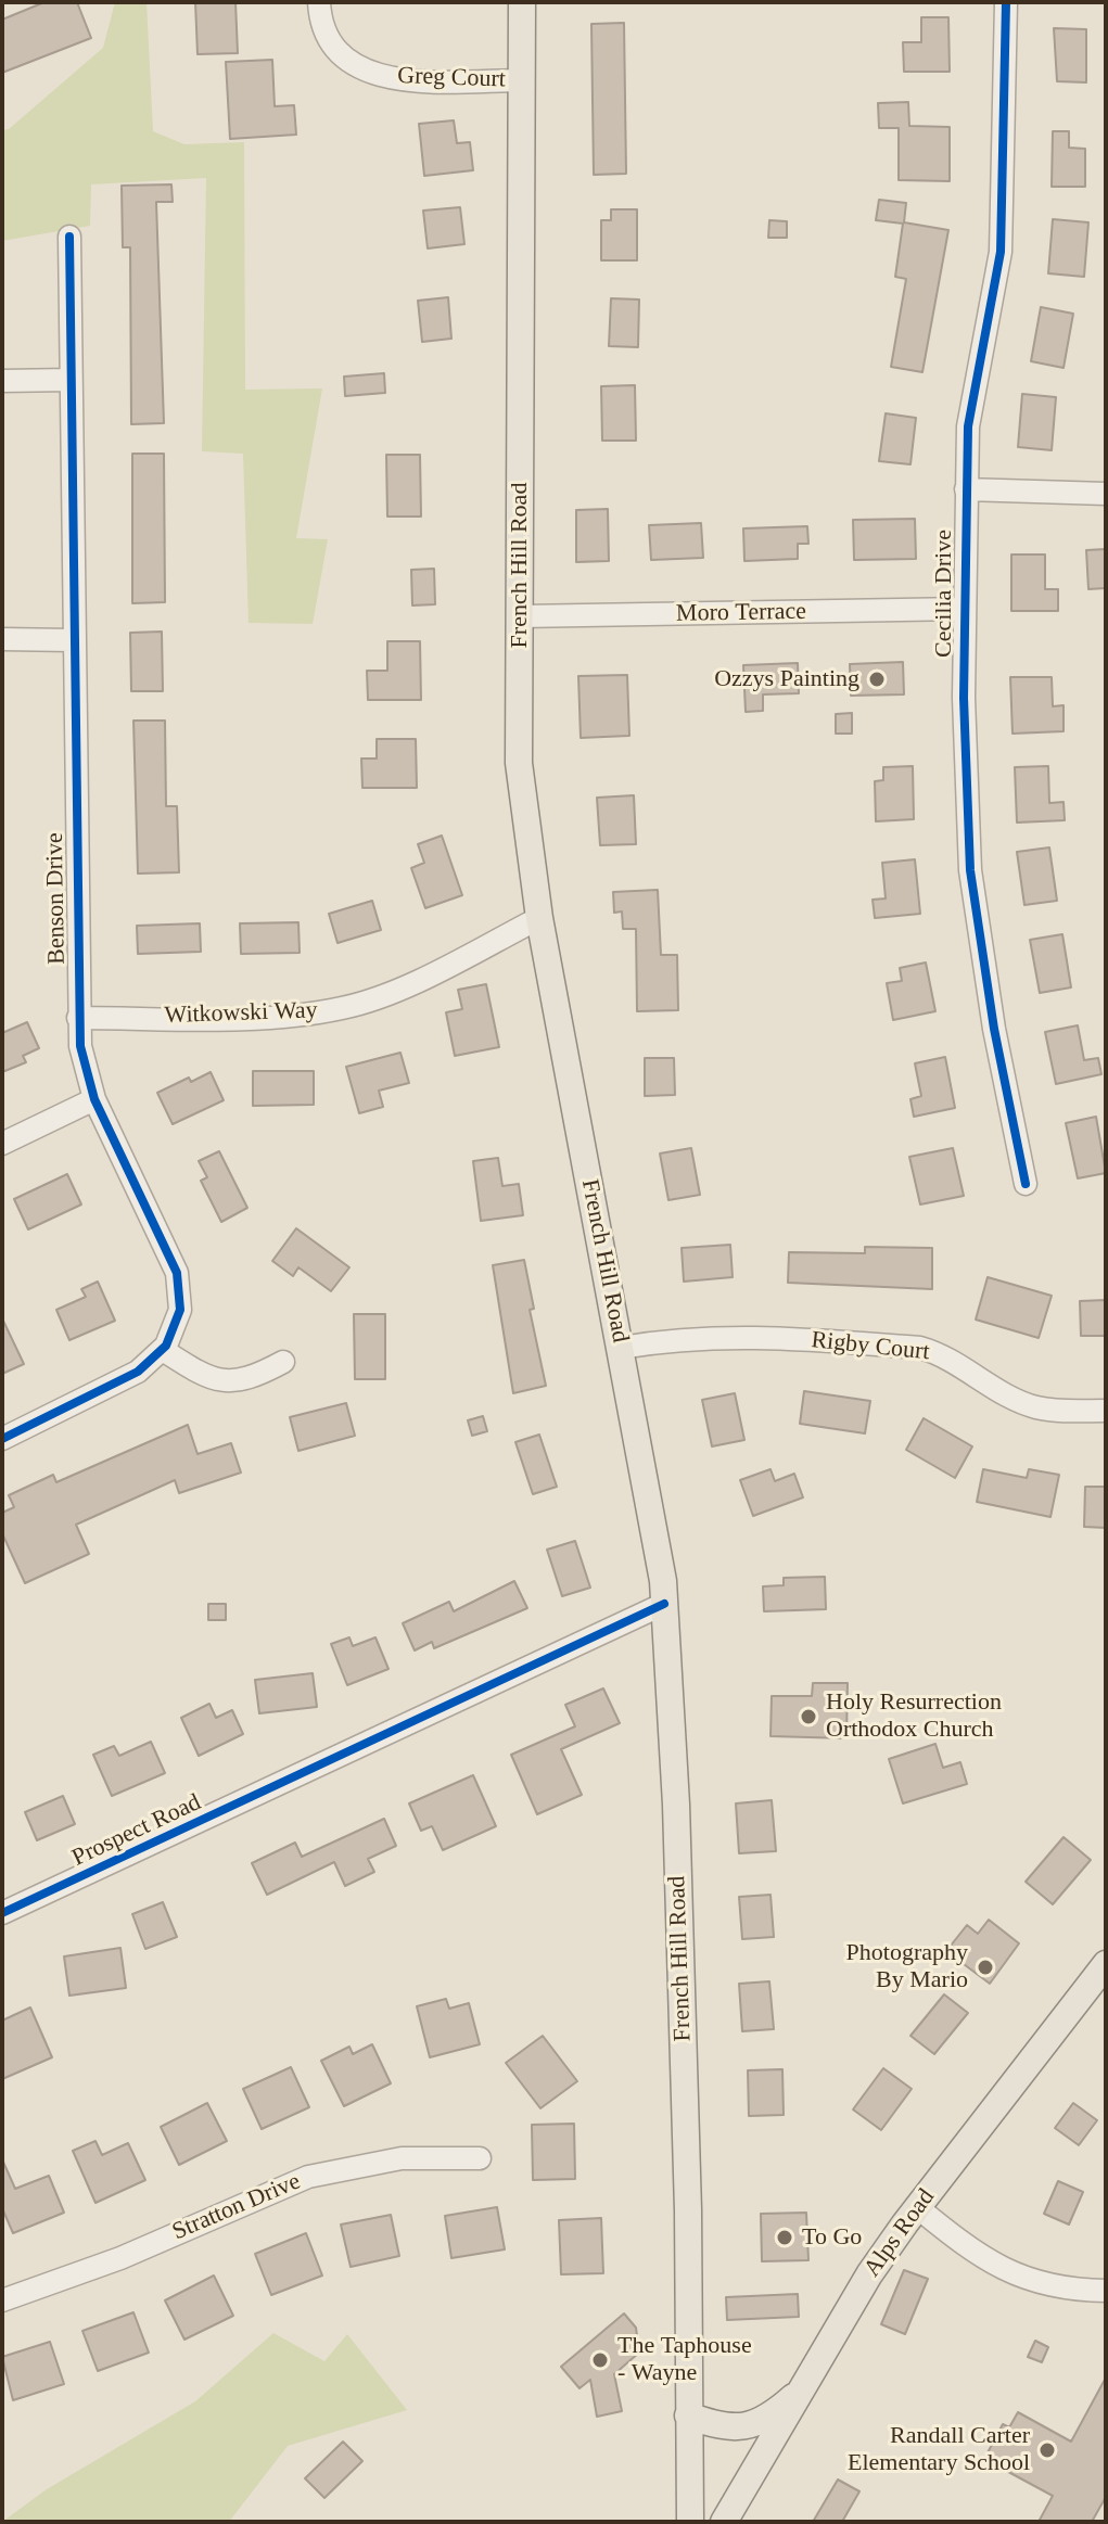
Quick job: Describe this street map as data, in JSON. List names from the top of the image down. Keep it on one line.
{"streets":{"main road":["French Hill Road","Alps Road"],"street":["Greg Court","Cecilia Drive","Moro Terrace","Benson Drive","Witkowski Way","Rigby Court","Prospect Road","Stratton Drive"]},"crossings":[["Greg Court","French Hill Road"],["French Hill Road","Moro Terrace"],["French Hill Road","Witkowski Way"],["French Hill Road","Rigby Court"],["French Hill Road","Prospect Road"],["Cecilia Drive","Moro Terrace"],["Benson Drive","Witkowski Way"]],"places":["Ozzys Painting","Holy Resurrection Orthodox Church","Photography By Mario","To Go","The Taphouse - Wayne","Randall Carter Elementary School"]}
